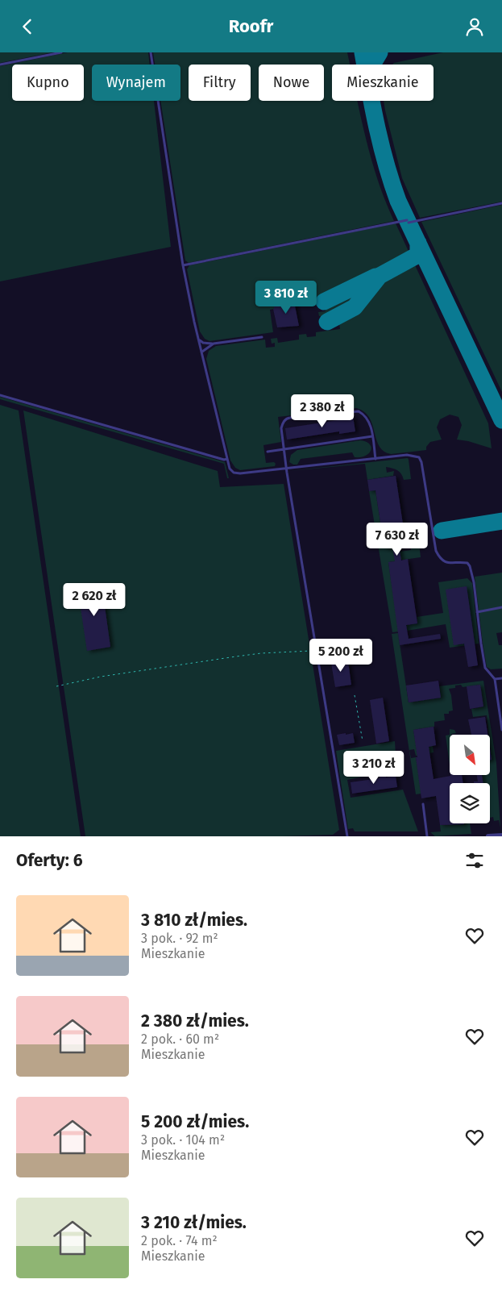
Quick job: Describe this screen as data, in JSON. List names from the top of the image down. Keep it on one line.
{"north":"bottom right","page":{"header":"Roofr","chip":["Kupno","Wynajem","Filtry","Nowe","Mieszkanie"],"price":["3 810 zł","2 380 zł","7 630 zł","2 620 zł","5 200 zł","3 210 zł"],"heading":"Oferty: 6","list":[{"name":"3 810 zł/mies.","note":"3 pok. · 92 m² · Mieszkanie"},{"name":"2 380 zł/mies.","note":"2 pok. · 60 m² · Mieszkanie"},{"name":"5 200 zł/mies.","note":"3 pok. · 104 m² · Mieszkanie"},{"name":"3 210 zł/mies.","note":"2 pok. · 74 m² · Mieszkanie"}]}}
